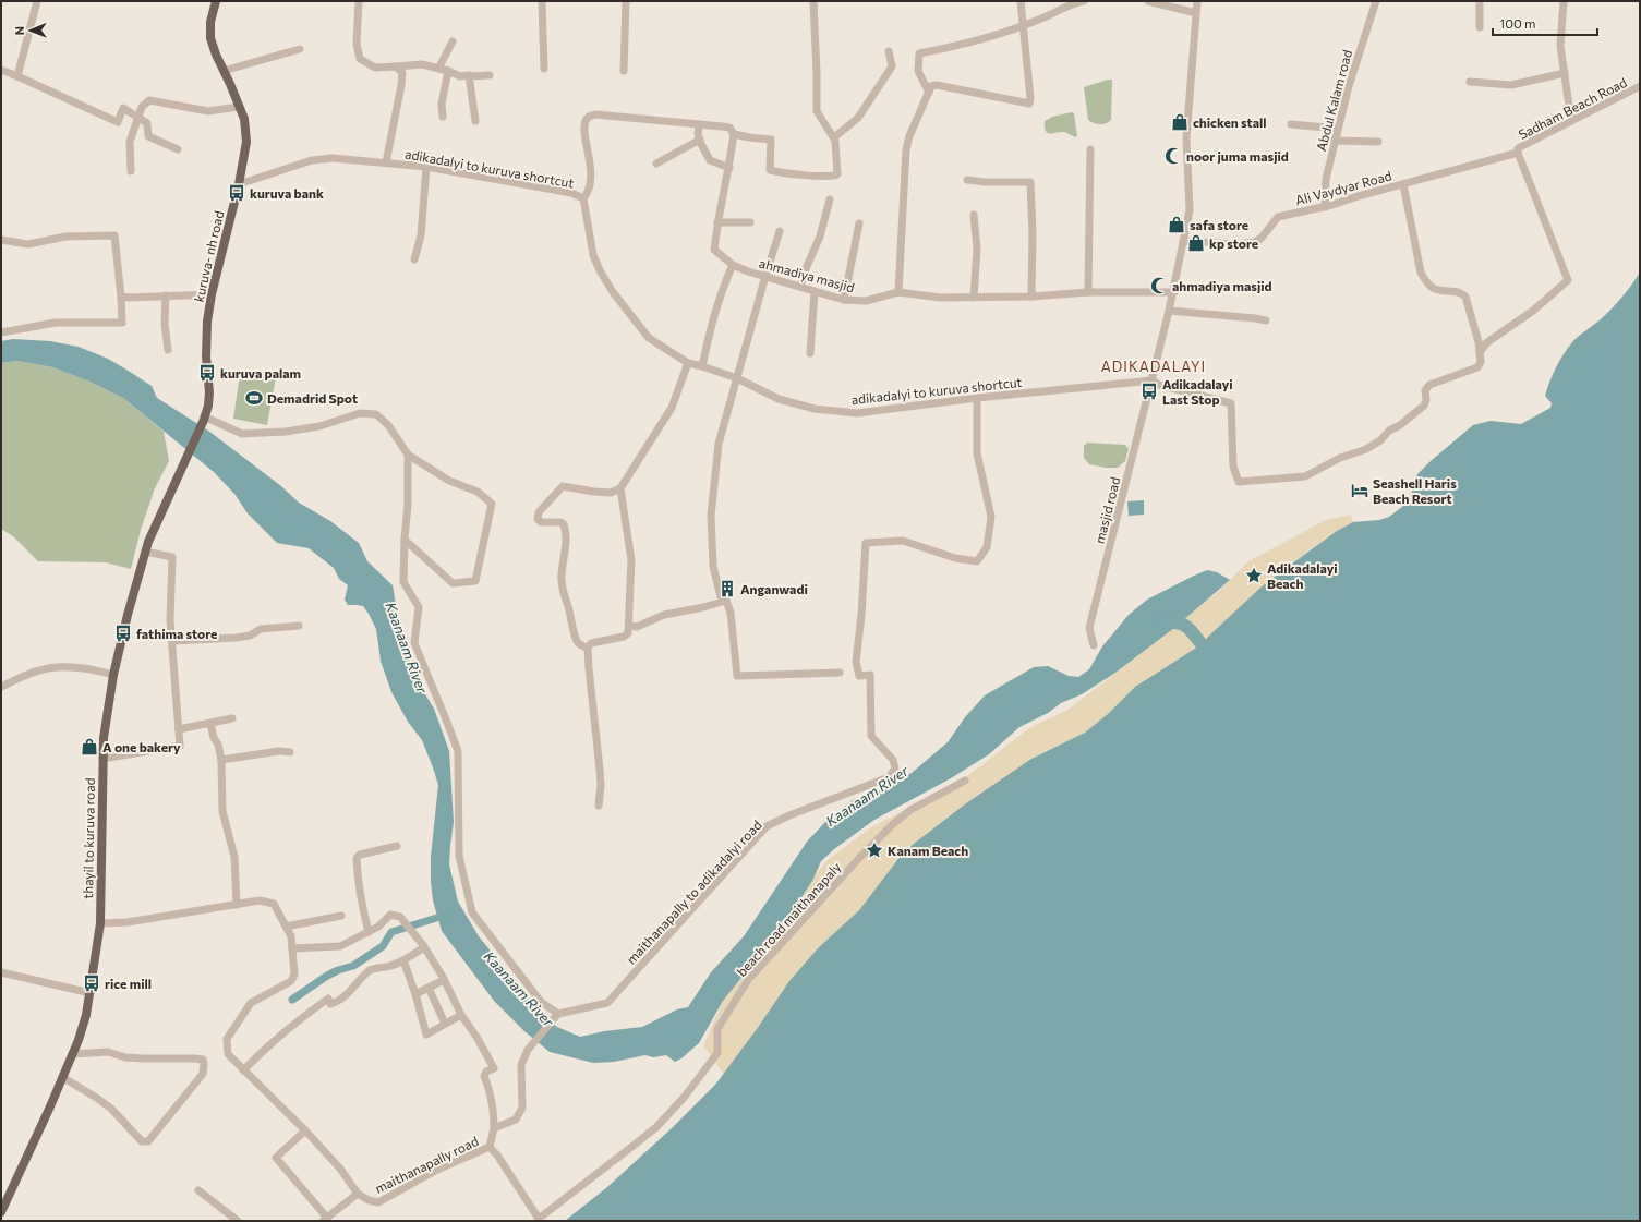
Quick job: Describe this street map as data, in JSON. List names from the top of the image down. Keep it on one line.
{"streets":{"main road":["kuruva- nh road","thayil to kuruva road"],"street":["Abdul Kalam road","Sadham Beach Road","adikadalyi to kuruva shortcut","Ali Vaydyar Road","ahmadiya masjid","masjid road","maithanapally to adikadalyi road","beach road maithanapaly","maithanapally road"]},"crossings":[["Abdul Kalam road","Ali Vaydyar Road"],["Sadham Beach Road","Ali Vaydyar Road"],["adikadalyi to kuruva shortcut","kuruva- nh road"],["adikadalyi to kuruva shortcut","masjid road"],["adikadalyi to kuruva shortcut","maithanapally to adikadalyi road"],["Ali Vaydyar Road","masjid road"],["kuruva- nh road","thayil to kuruva road"],["ahmadiya masjid","masjid road"],["maithanapally to adikadalyi road","maithanapally road"],["beach road maithanapaly","maithanapally road"]],"districts":["ADIKADALAYI"],"water":["Kaanaam River"],"places":{"shop":["chicken stall","safa store","kp store","A one bakery"],"mosque":["noor juma masjid","ahmadiya masjid"],"bus stop":["kuruva bank","kuruva palam","Adikadalayi Last Stop","fathima store","rice mill"],"sports":["Demadrid Spot"],"hotel":["Seashell Haris Beach Resort"],"place":["Adikadalayi Beach","Kanam Beach"],"building":["Anganwadi"]},"scale_bar":"100 m","north":"left"}
